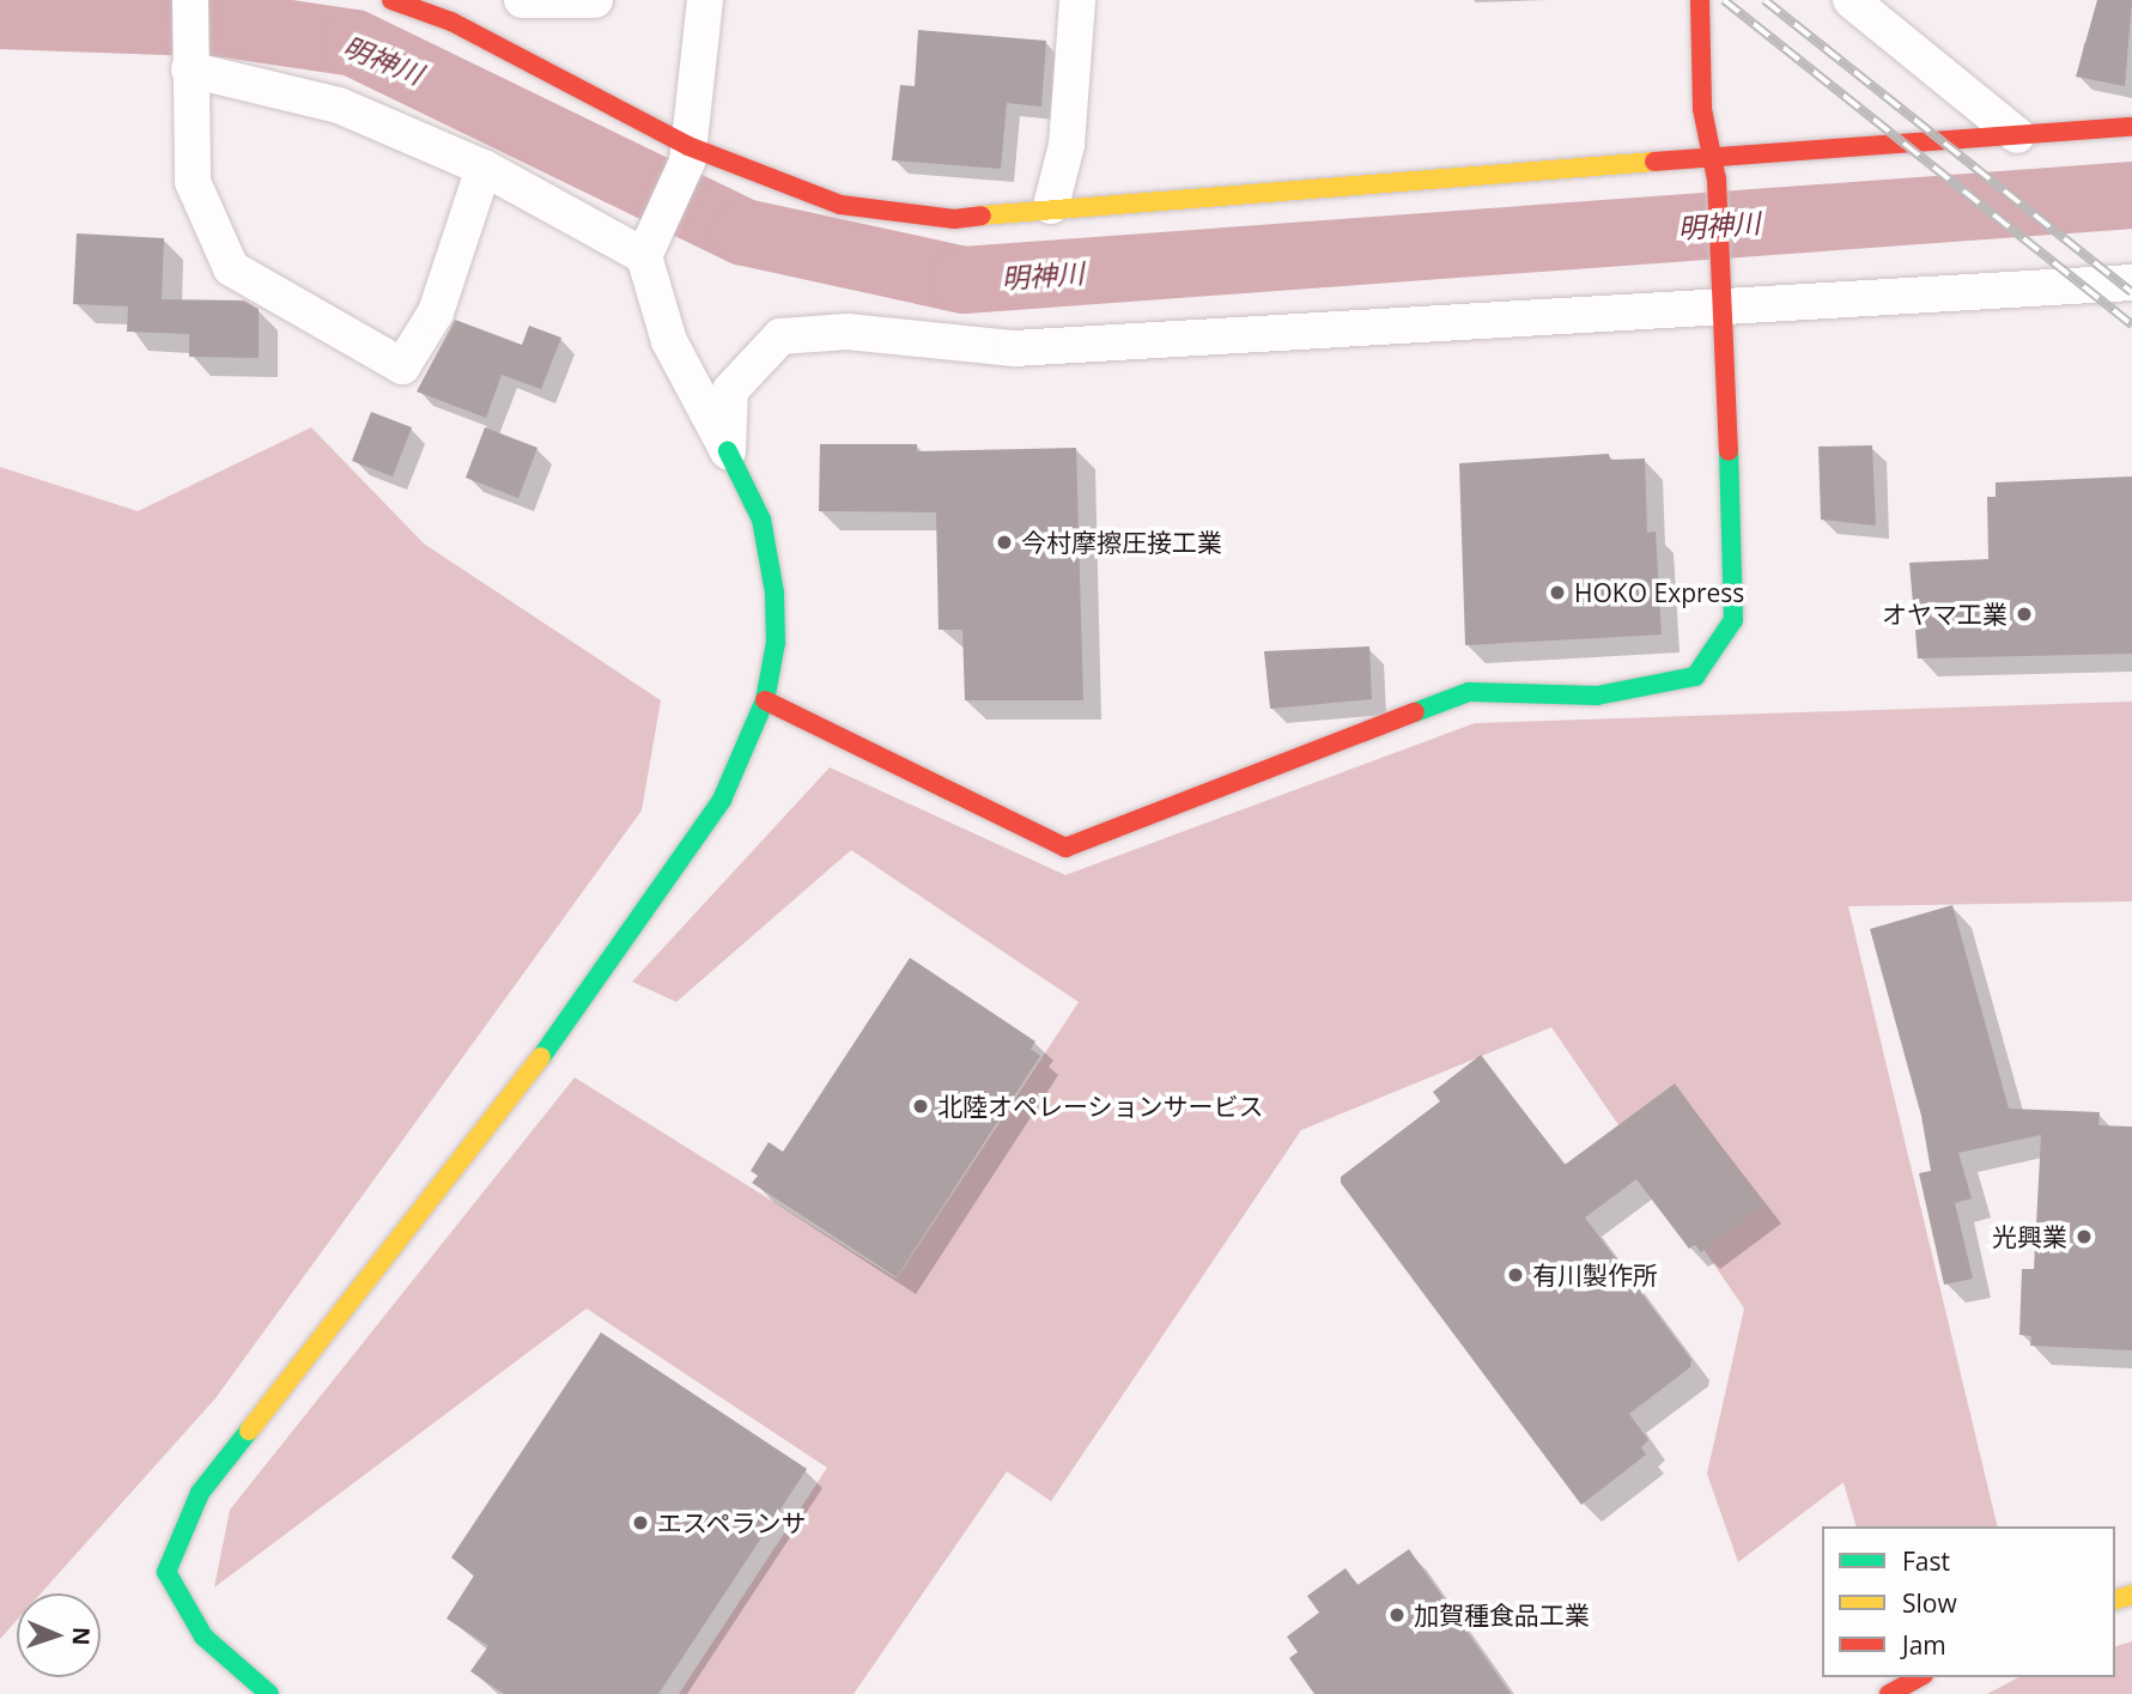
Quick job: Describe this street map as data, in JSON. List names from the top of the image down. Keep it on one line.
{"water":["明神川"],"places":["今村摩擦圧接工業","HOKO Express","オヤマ工業","北陸オペレーションサービス","光興業","有川製作所","エスペランサ","加賀種食品工業"],"legend":["Fast","Slow","Jam"],"north":"right"}
